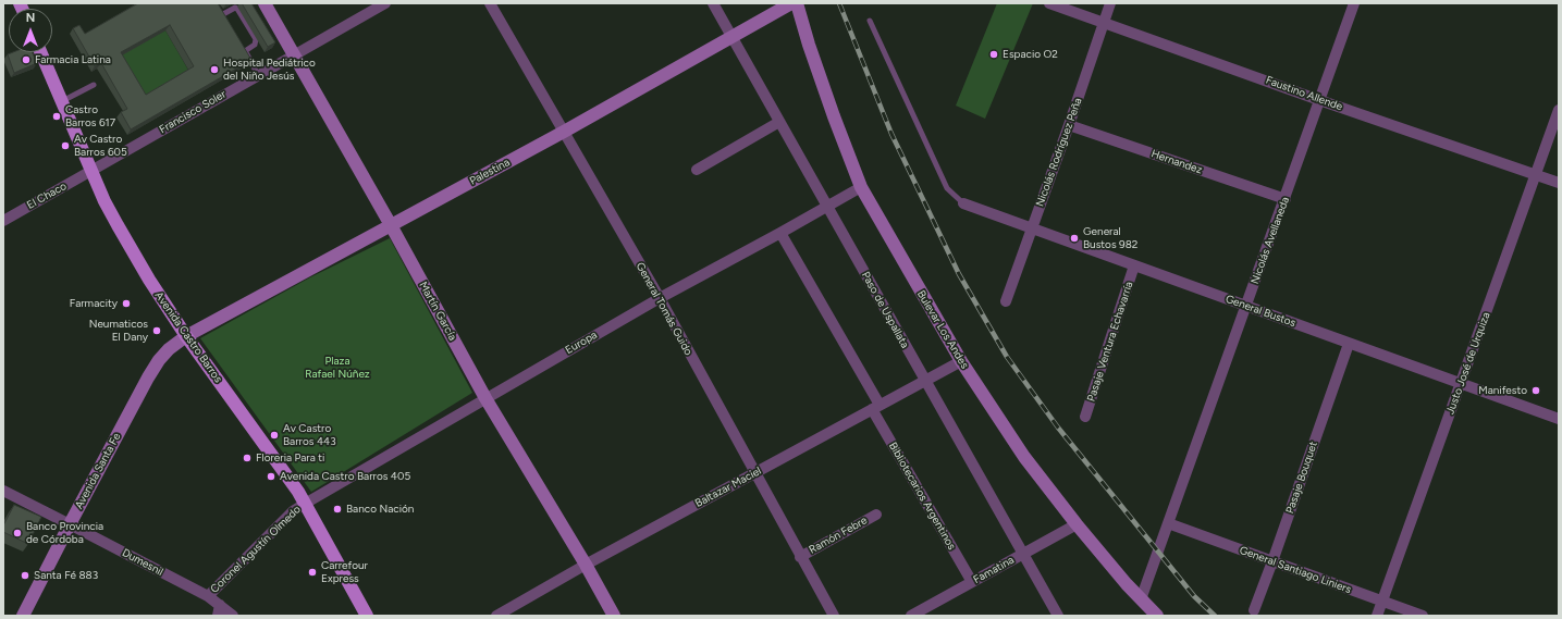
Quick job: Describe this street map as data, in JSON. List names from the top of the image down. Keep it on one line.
{"streets":{"main road":["Palestina","Martín García","Bulevar Los Andes","Avenida Castro Barros","Avenida Santa Fe"],"street":["Faustino Allende","Francisco Soler","Nicolás Rodríguez Peña","Hernandez","El Chaco","Nicolás Avellaneda","General Tomás Guido","Paso de Uspallata","General Bustos","Pasaje Ventura Echavarría","Europa","Justo José de Urquiza","Pasaje Bouquet","Baltazar Maciel","Bibliotecarios Argentinos","Ramón Febre","Coronel Agustín Olmedo","Dumesnil","Famatina","General Santiago Liniers"]},"crossings":[["Faustino Allende","Nicolás Rodríguez Peña"],["Faustino Allende","Nicolás Avellaneda"],["Faustino Allende","Justo José de Urquiza"],["Francisco Soler","El Chaco"],["Francisco Soler","Martín García"],["Francisco Soler","Avenida Castro Barros"],["Nicolás Rodríguez Peña","Hernandez"],["Nicolás Rodríguez Peña","General Bustos"],["Hernandez","Nicolás Avellaneda"],["Palestina","General Tomás Guido"],["Palestina","Paso de Uspallata"],["Palestina","Martín García"],["Palestina","Avenida Castro Barros"],["Palestina","Avenida Santa Fe"],["El Chaco","Avenida Castro Barros"],["Nicolás Avellaneda","General Bustos"],["Nicolás Avellaneda","Bulevar Los Andes"],["Nicolás Avellaneda","General Santiago Liniers"],["General Tomás Guido","Europa"],["General Tomás Guido","Baltazar Maciel"],["General Tomás Guido","Ramón Febre"],["Paso de Uspallata","Europa"],["Paso de Uspallata","Baltazar Maciel"],["Paso de Uspallata","Famatina"],["Martín García","Europa"],["Martín García","Baltazar Maciel"],["General Bustos","Pasaje Ventura Echavarría"],["General Bustos","Justo José de Urquiza"],["General Bustos","Pasaje Bouquet"],["Bulevar Los Andes","Europa"],["Bulevar Los Andes","Baltazar Maciel"],["Bulevar Los Andes","Famatina"],["Avenida Castro Barros","Europa"],["Avenida Castro Barros","Avenida Santa Fe"],["Avenida Castro Barros","Coronel Agustín Olmedo"],["Europa","Bibliotecarios Argentinos"],["Europa","Coronel Agustín Olmedo"],["Justo José de Urquiza","General Santiago Liniers"],["Avenida Santa Fe","Dumesnil"],["Pasaje Bouquet","General Santiago Liniers"],["Baltazar Maciel","Bibliotecarios Argentinos"],["Bibliotecarios Argentinos","Famatina"],["Coronel Agustín Olmedo","Dumesnil"]],"parks":["Plaza Rafael Núñez"],"places":["Espacio O2","Farmacia Latina","Hospital Pediátrico del Niño Jesús","Castro Barros 617","Av Castro Barros 605","General Bustos 982","Farmacity","Neumaticos El Dany","Manifesto","Av Castro Barros 443","Floreria Para ti","Avenida Castro Barros 405","Banco Nación","Banco Provincia de Córdoba","Carrefour Express","Santa Fé 883"],"north":"top"}
